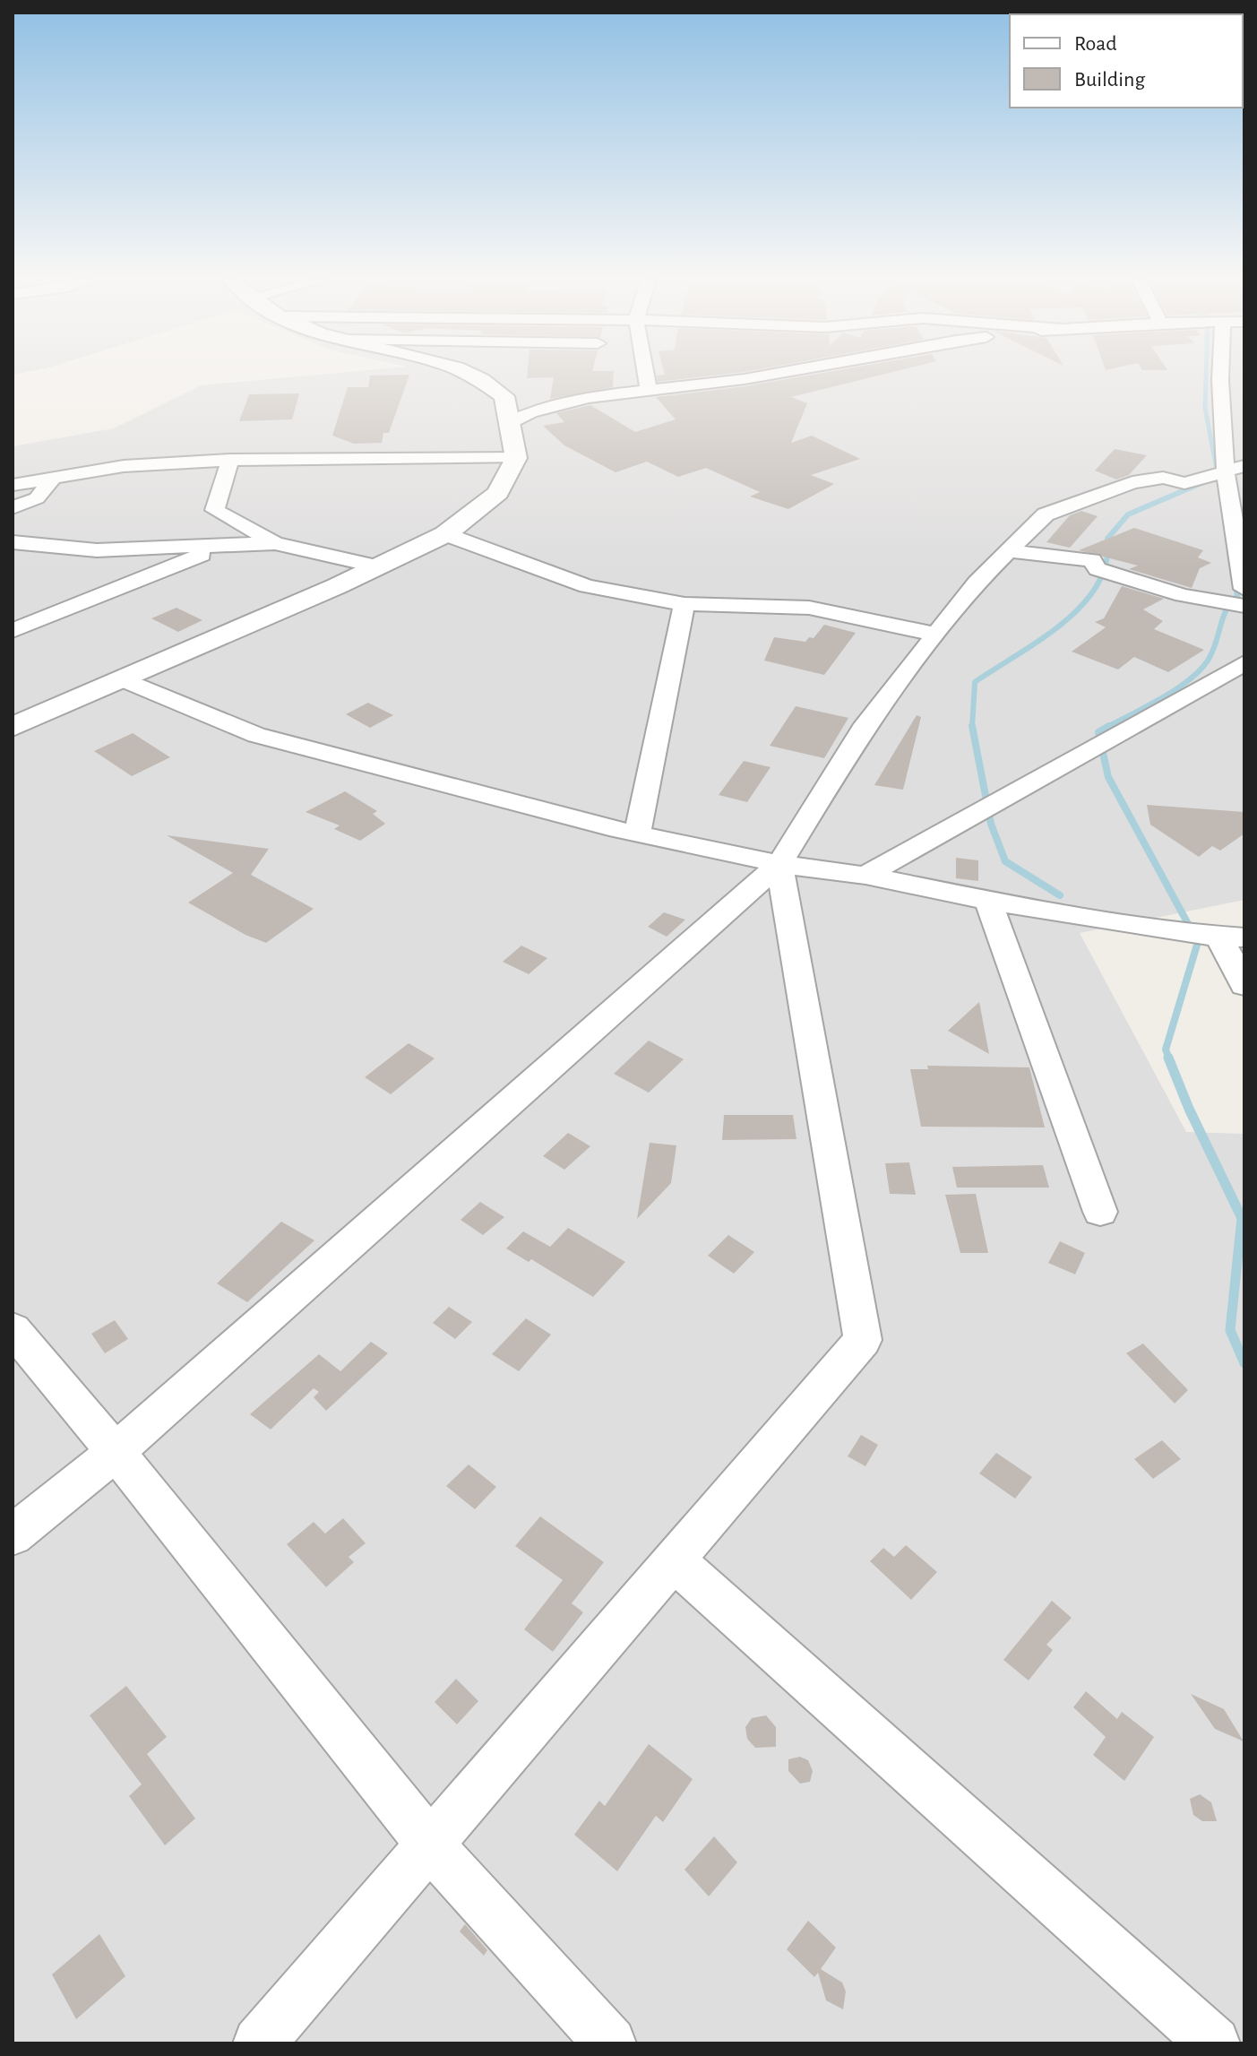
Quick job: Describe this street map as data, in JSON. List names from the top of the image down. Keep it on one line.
{"legend":["Road","Building"]}
